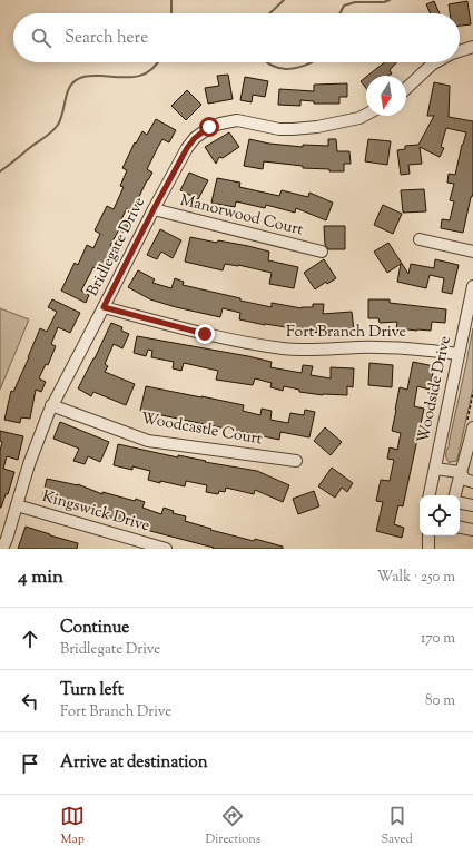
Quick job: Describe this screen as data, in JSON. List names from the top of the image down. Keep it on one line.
{"streets":{"street":["Manorwood Court","Bridlegate Drive","Fort Branch Drive","Woodside Drive","Woodcastle Court","Kingswick Drive"]},"crossings":[["Manorwood Court","Bridlegate Drive"],["Bridlegate Drive","Fort Branch Drive"],["Bridlegate Drive","Woodcastle Court"],["Bridlegate Drive","Kingswick Drive"],["Fort Branch Drive","Woodside Drive"]],"north":"bottom","page":{"search":"Search here","heading":["4 min","Walk · 250 m"],"list":[["Continue","Bridlegate Drive","170 m"],["Turn left","Fort Branch Drive","80 m"],"Arrive at destination"],"nav":["Map","Directions","Saved"]}}
